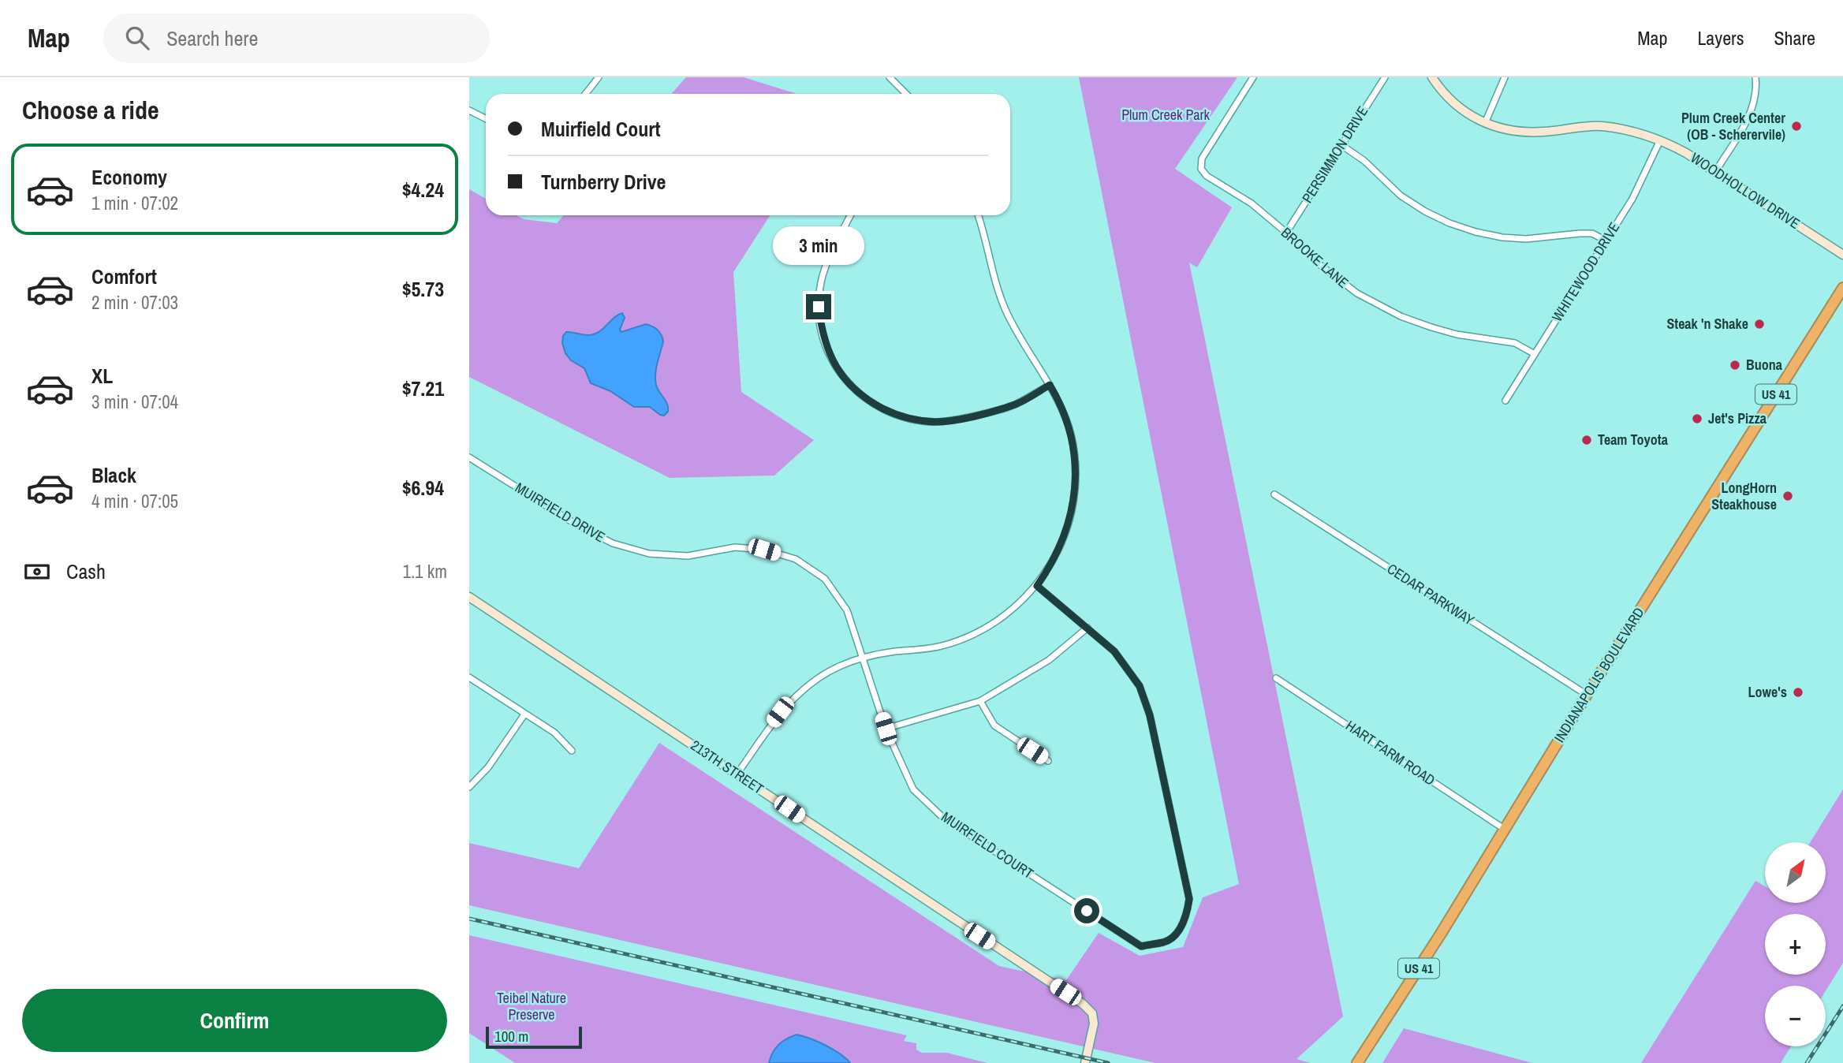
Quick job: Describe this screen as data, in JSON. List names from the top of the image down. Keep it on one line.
{"streets":{"highway":["US 41","INDIANAPOLIS BOULEVARD"],"street":["PERSIMMON DRIVE","WOODHOLLOW DRIVE","BROOKE LANE","WHITEWOOD DRIVE","MUIRFIELD DRIVE","CEDAR PARKWAY","HART FARM ROAD","213TH STREET","MUIRFIELD COURT"]},"crossings":[["PERSIMMON DRIVE","BROOKE LANE"],["WOODHOLLOW DRIVE","WHITEWOOD DRIVE"],["BROOKE LANE","WHITEWOOD DRIVE"],["MUIRFIELD DRIVE","MUIRFIELD COURT"],["CEDAR PARKWAY","INDIANAPOLIS BOULEVARD"],["INDIANAPOLIS BOULEVARD","HART FARM ROAD"]],"parks":["Plum Creek Park","Teibel Nature Preserve"],"places":["Plum Creek Center (OB - Scherervile)","Steak 'n Shake","Buona","Jet's Pizza","Team Toyota","LongHorn Steakhouse","Lowe's"],"scale_bar":"100 m","north":"top right","page":{"header":"Map","search":"Search here","nav":["Map","Layers","Share"],"heading":"Choose a ride","banner":["Muirfield Court","Turnberry Drive"],"list":[{"name":"Economy","note":"1 min · 07:02","value":"$4.24"},{"name":"Comfort","note":"2 min · 07:03","value":"$5.73"},{"name":"XL","note":"3 min · 07:04","value":"$7.21"},{"name":"Black","note":"4 min · 07:05","value":"$6.94"}],"bubble":"3 min","pay":["Cash","1.1 km"],"map_buttons":["+","−"],"buttons":"Confirm","scale":"100 m"}}
